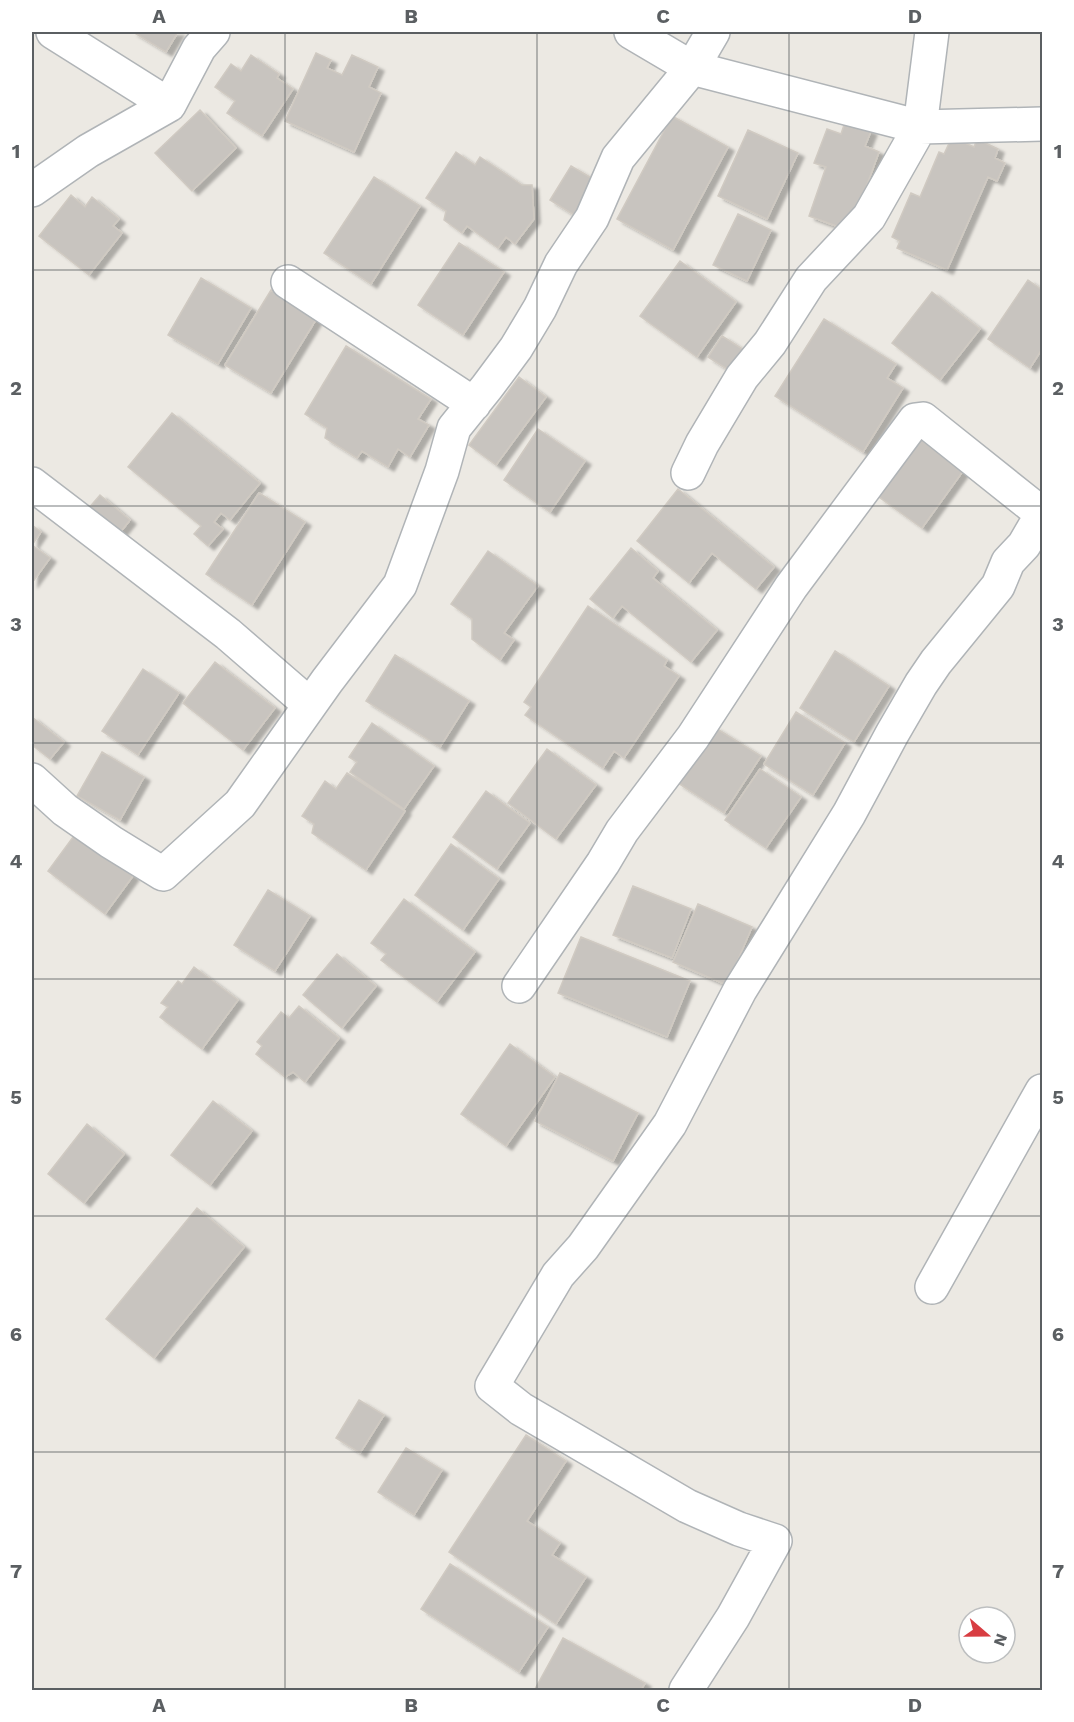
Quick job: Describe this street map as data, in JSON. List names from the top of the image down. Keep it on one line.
{"north":"right","grid":{"columns":["A","B","C","D"],"rows":["1","2","3","4","5","6","7"]}}
